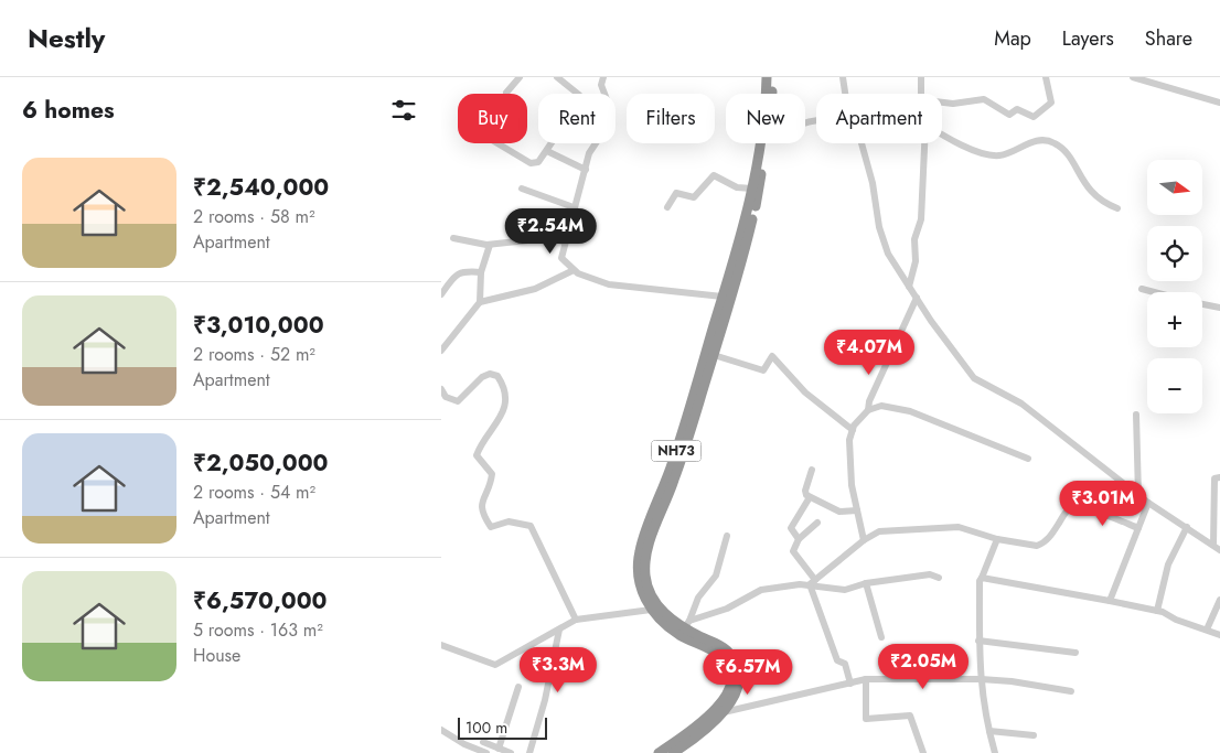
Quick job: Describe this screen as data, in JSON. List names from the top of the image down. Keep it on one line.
{"streets":{"highway":["NH73"]},"scale_bar":"100 m","north":"right","page":{"header":"Nestly","nav":["Map","Layers","Share"],"heading":"6 homes","chip":["Buy","Rent","Filters","New","Apartment"],"list":[{"name":"₹2,540,000","note":"2 rooms · 58 m² · Apartment"},{"name":"₹3,010,000","note":"2 rooms · 52 m² · Apartment"},{"name":"₹2,050,000","note":"2 rooms · 54 m² · Apartment"},{"name":"₹6,570,000","note":"5 rooms · 163 m² · House"}],"map_buttons":["+","−"],"price":["₹2.54M","₹4.07M","₹3.01M","₹2.05M","₹3.3M","₹6.57M"],"scale":"100 m"}}
